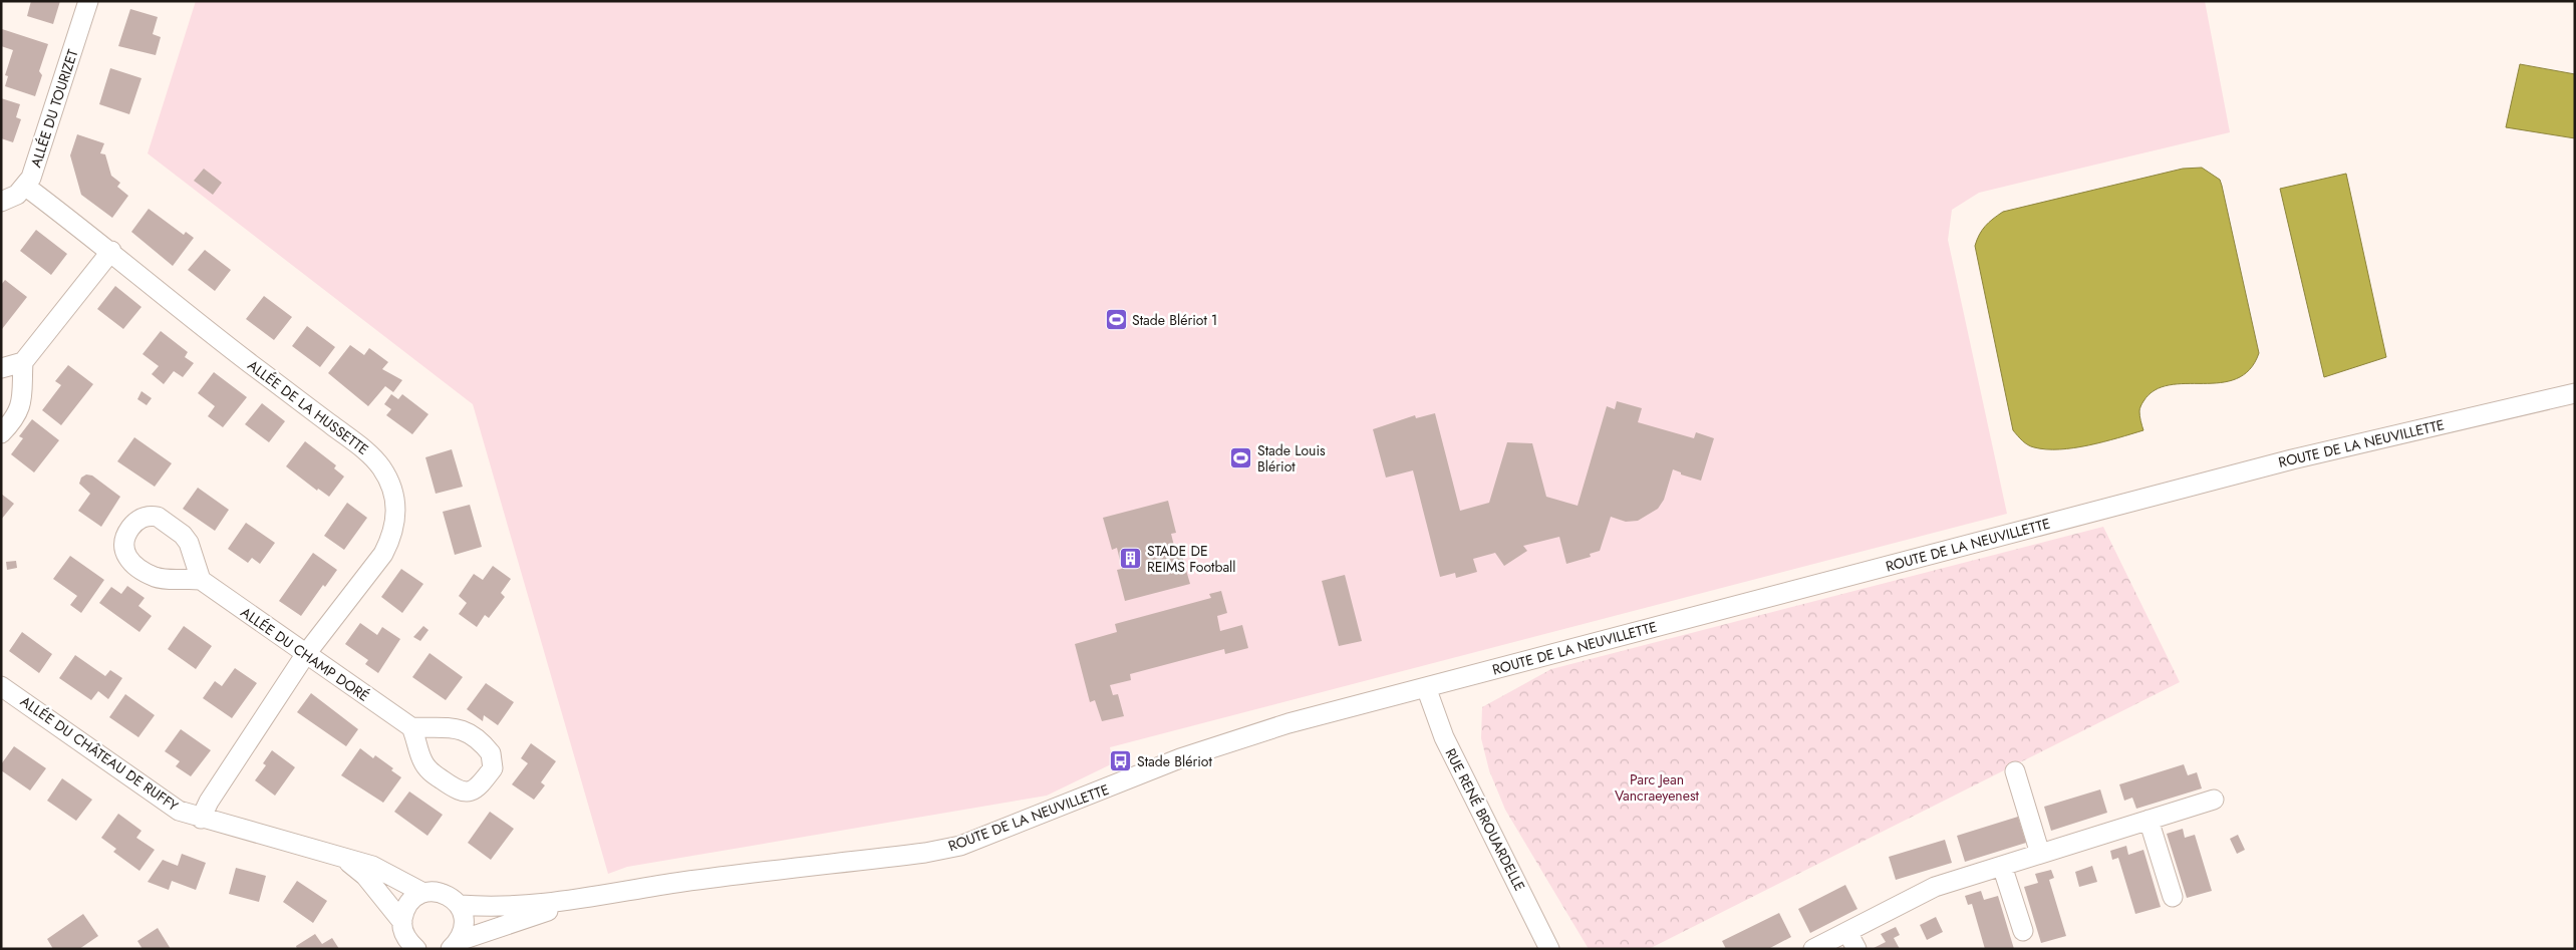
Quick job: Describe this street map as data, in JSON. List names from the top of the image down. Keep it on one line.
{"streets":{"street":["ALLÉE DU TOURIZET","ALLÉE DE LA HUSSETTE","ROUTE DE LA NEUVILLETTE","ALLÉE DU CHAMP DORÉ","ALLÉE DU CHÂTEAU DE RUFFY","RUE RENÉ BROUARDELLE"]},"crossings":[["ALLÉE DU TOURIZET","ALLÉE DE LA HUSSETTE"],["ALLÉE DE LA HUSSETTE","ALLÉE DU CHAMP DORÉ"],["ALLÉE DE LA HUSSETTE","ALLÉE DU CHÂTEAU DE RUFFY"],["ROUTE DE LA NEUVILLETTE","RUE RENÉ BROUARDELLE"]],"parks":["Parc Jean Vancraeyenest"],"places":{"sports":["Stade Blériot 1","Stade Louis Blériot"],"building":["STADE DE REIMS Football"],"bus stop":["Stade Blériot"]}}
